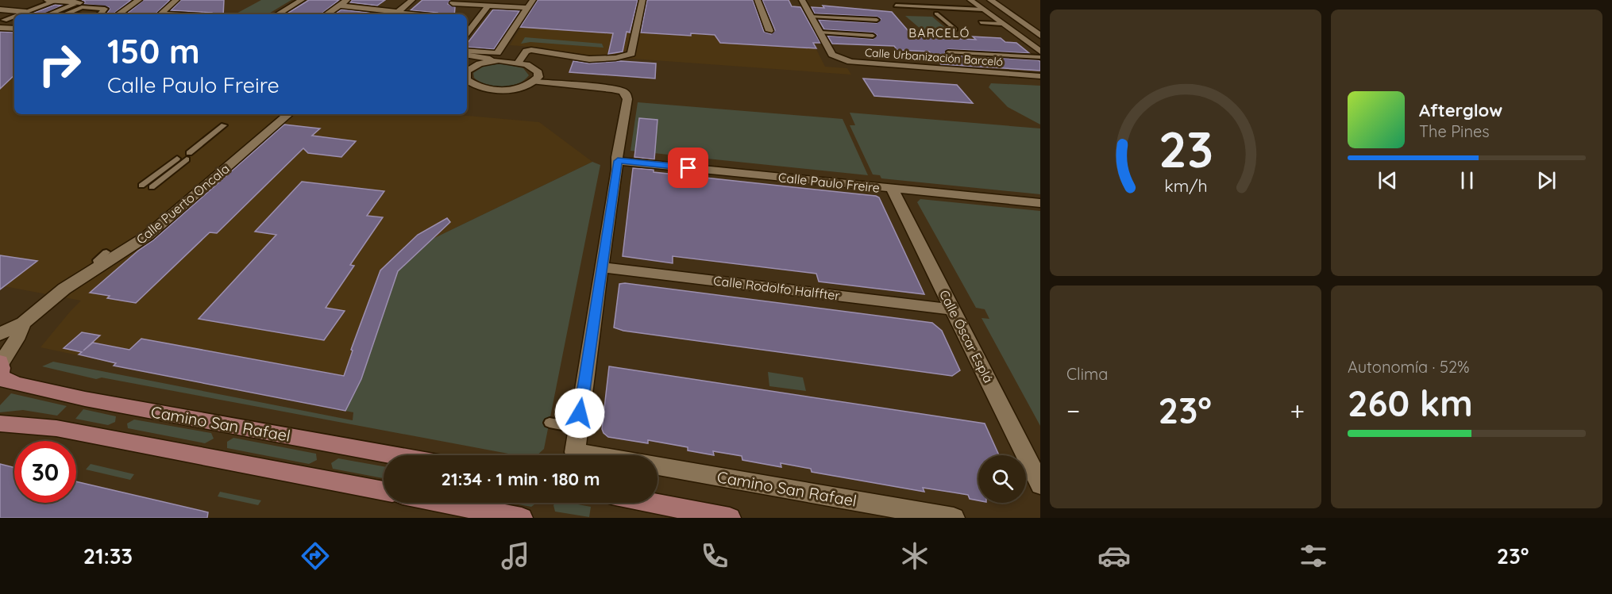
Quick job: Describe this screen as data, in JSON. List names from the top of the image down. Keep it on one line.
{"streets":{"main road":["Camino San Rafael"],"street":["Calle Urbanización Barceló","Calle Paulo Freire","Calle Puerto Oncala","Calle Rodolfo Halffter","Calle Óscar Esplá"]},"crossings":[["Calle Paulo Freire","Calle Óscar Esplá"],["Calle Rodolfo Halffter","Calle Óscar Esplá"]],"districts":["BARCELÓ"],"page":{"turn":["150 m","Calle Paulo Freire"],"song":["Afterglow","The Pines"],"tile":["Clima",["Autonomía · 52%","260 km"]],"heat":["−","23°","+"],"limit":"30","trip":"21:34 · 1 min · 180 m","tabs":["21:33","23°"],"gauge":["23","km/h"]}}
